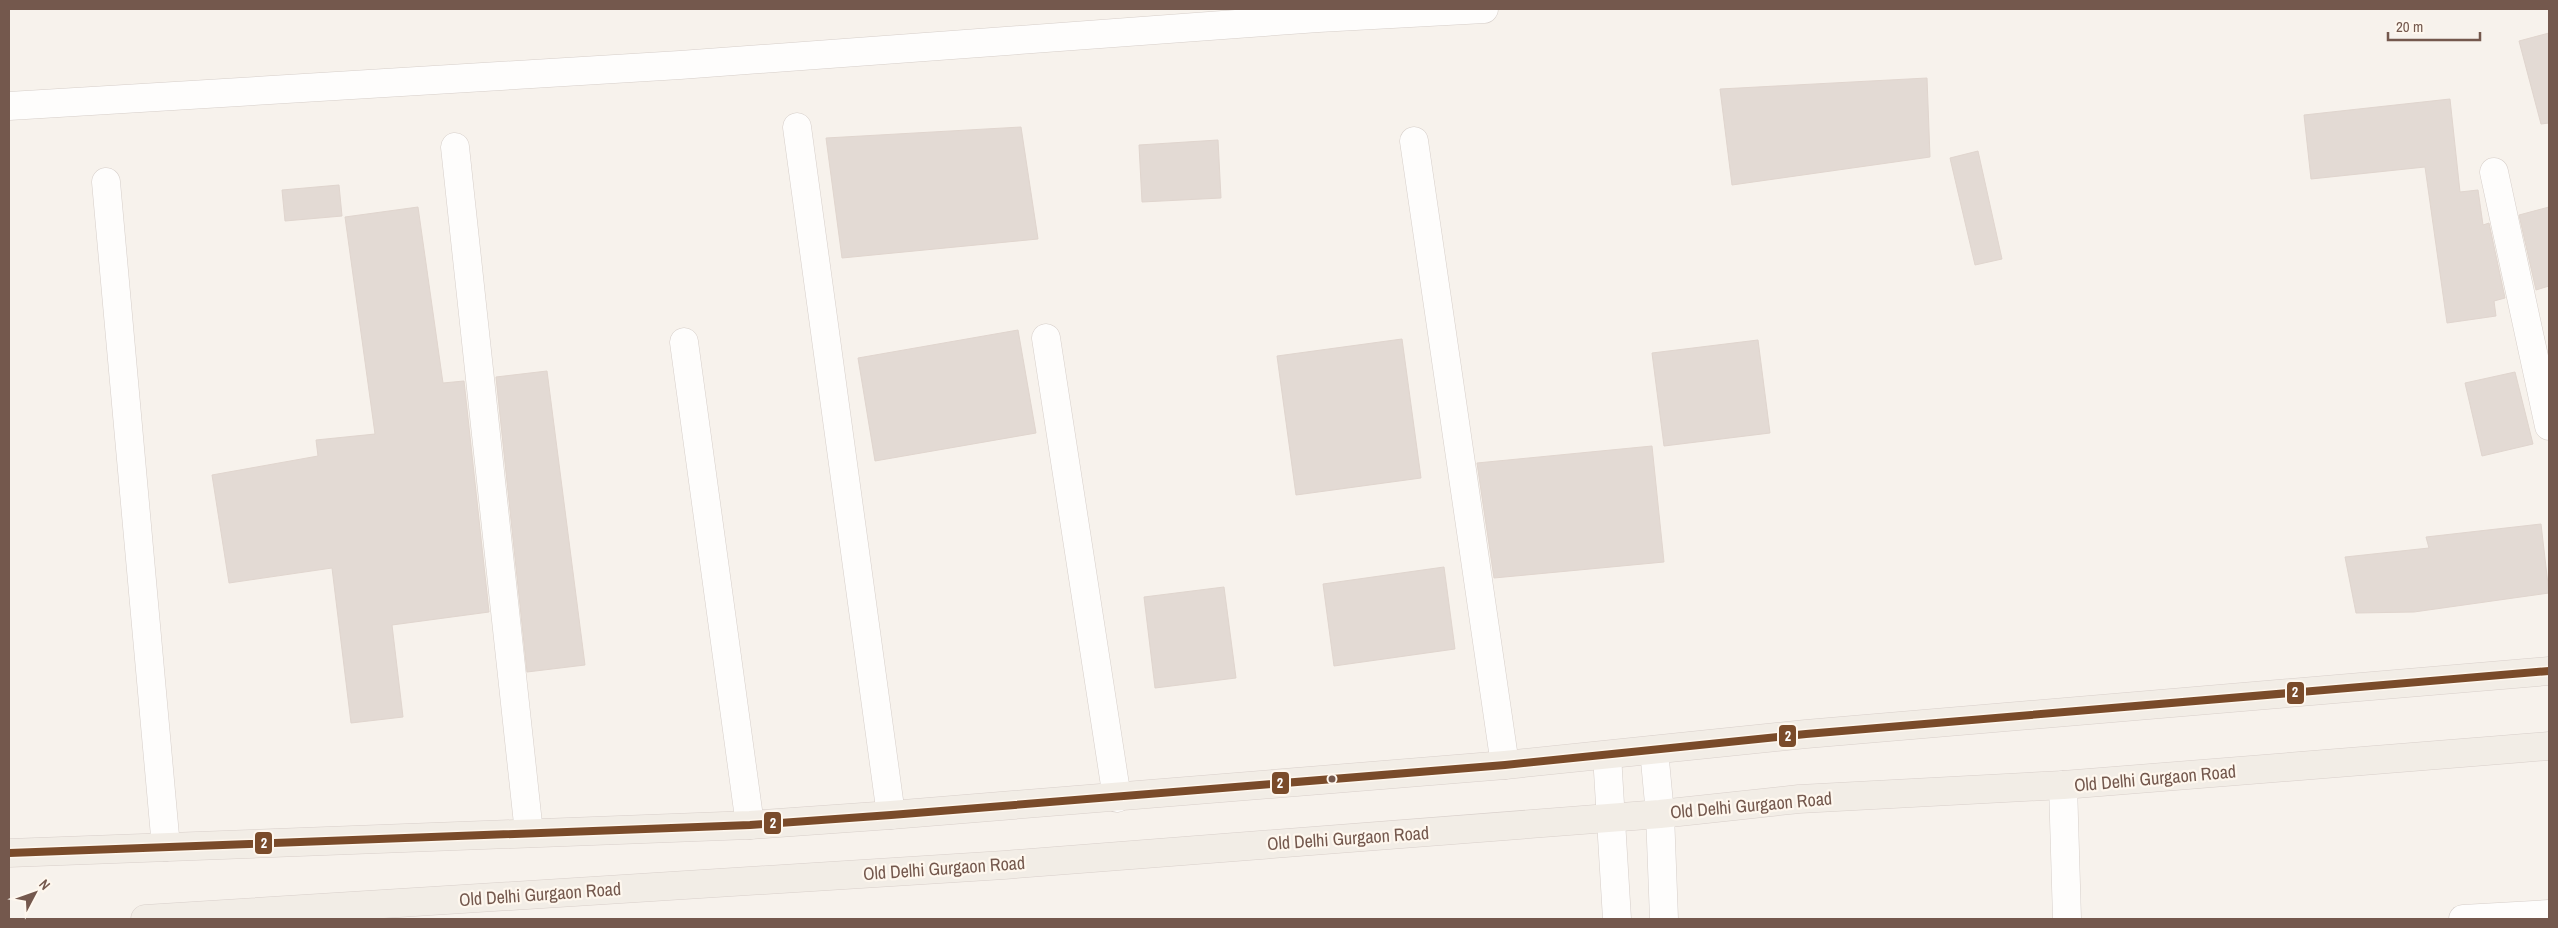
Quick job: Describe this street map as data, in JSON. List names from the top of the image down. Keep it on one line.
{"streets":{"main road":["Old Delhi Gurgaon Road"]},"lines":["transit line 2"],"scale_bar":"20 m","north":"top right"}
